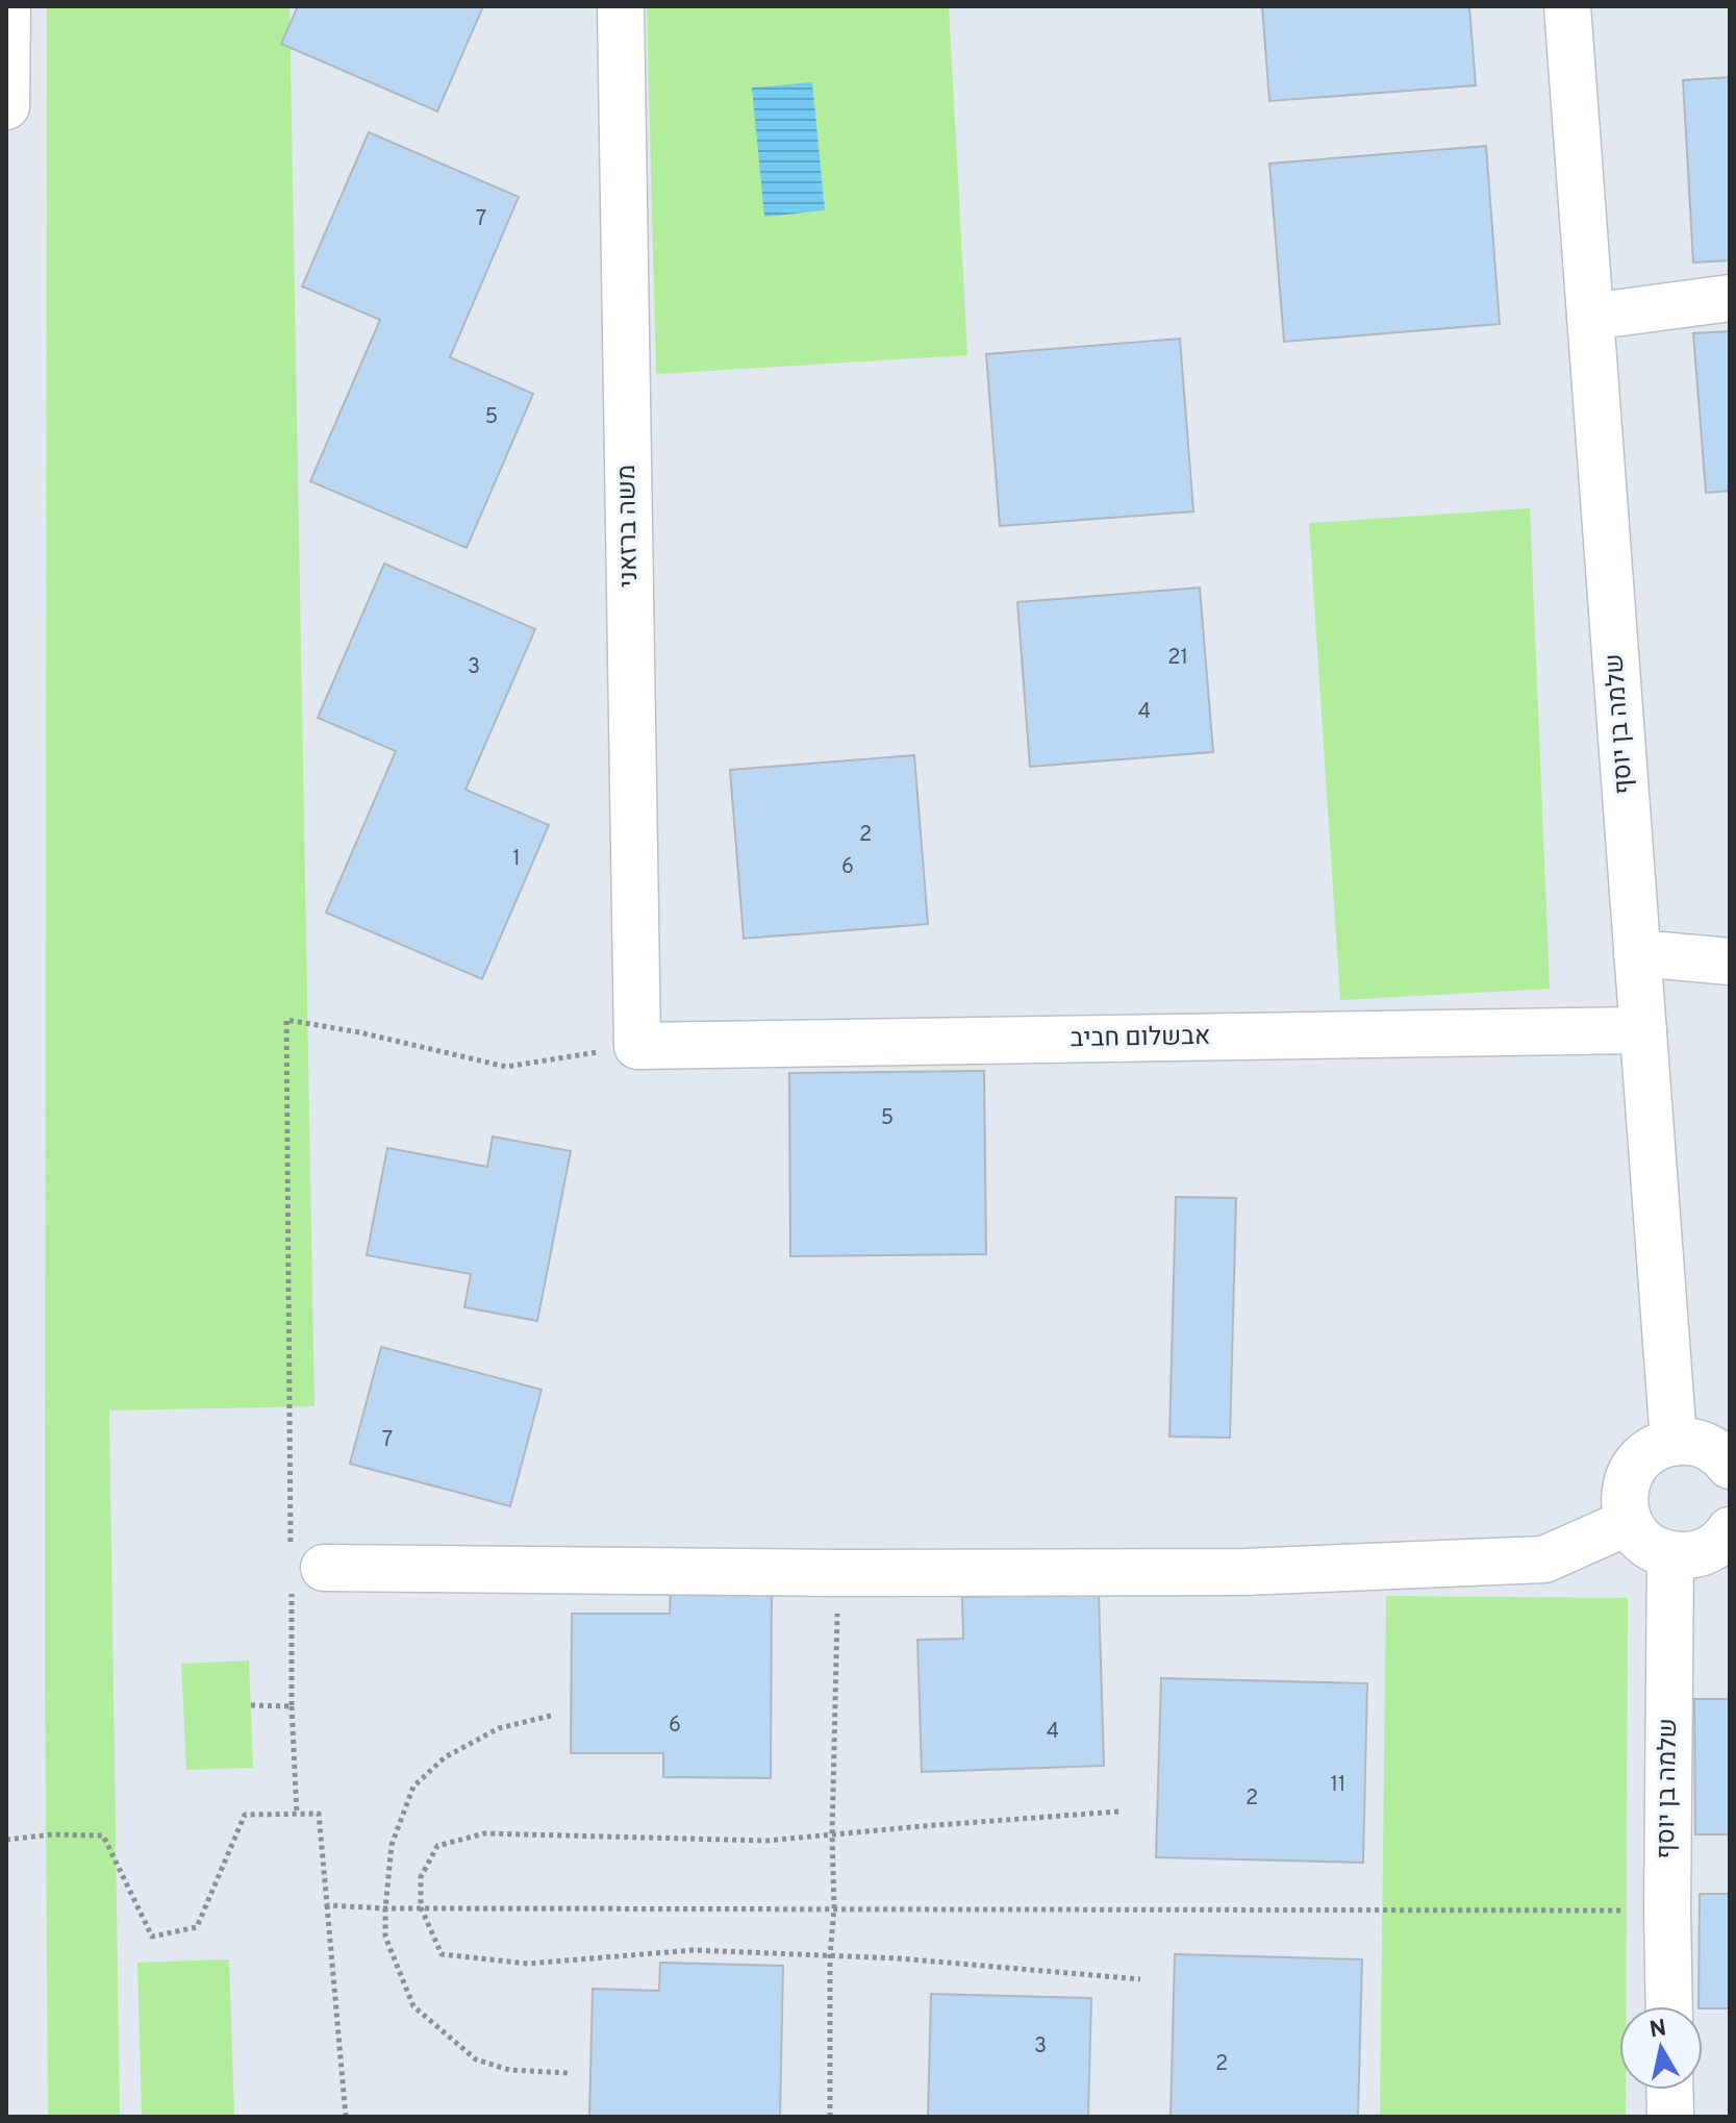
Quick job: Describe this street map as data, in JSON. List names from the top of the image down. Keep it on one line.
{"streets":{"main road":["משה ברזאני","שלמה בן יוסף","אבשלום חביב"]},"crossings":[["משה ברזאני","אבשלום חביב"],["שלמה בן יוסף","אבשלום חביב"]],"house_numbers":["7","5","21","3","4","2","1","6","5","7","6","4","11","2","3","2"],"north":"top"}
